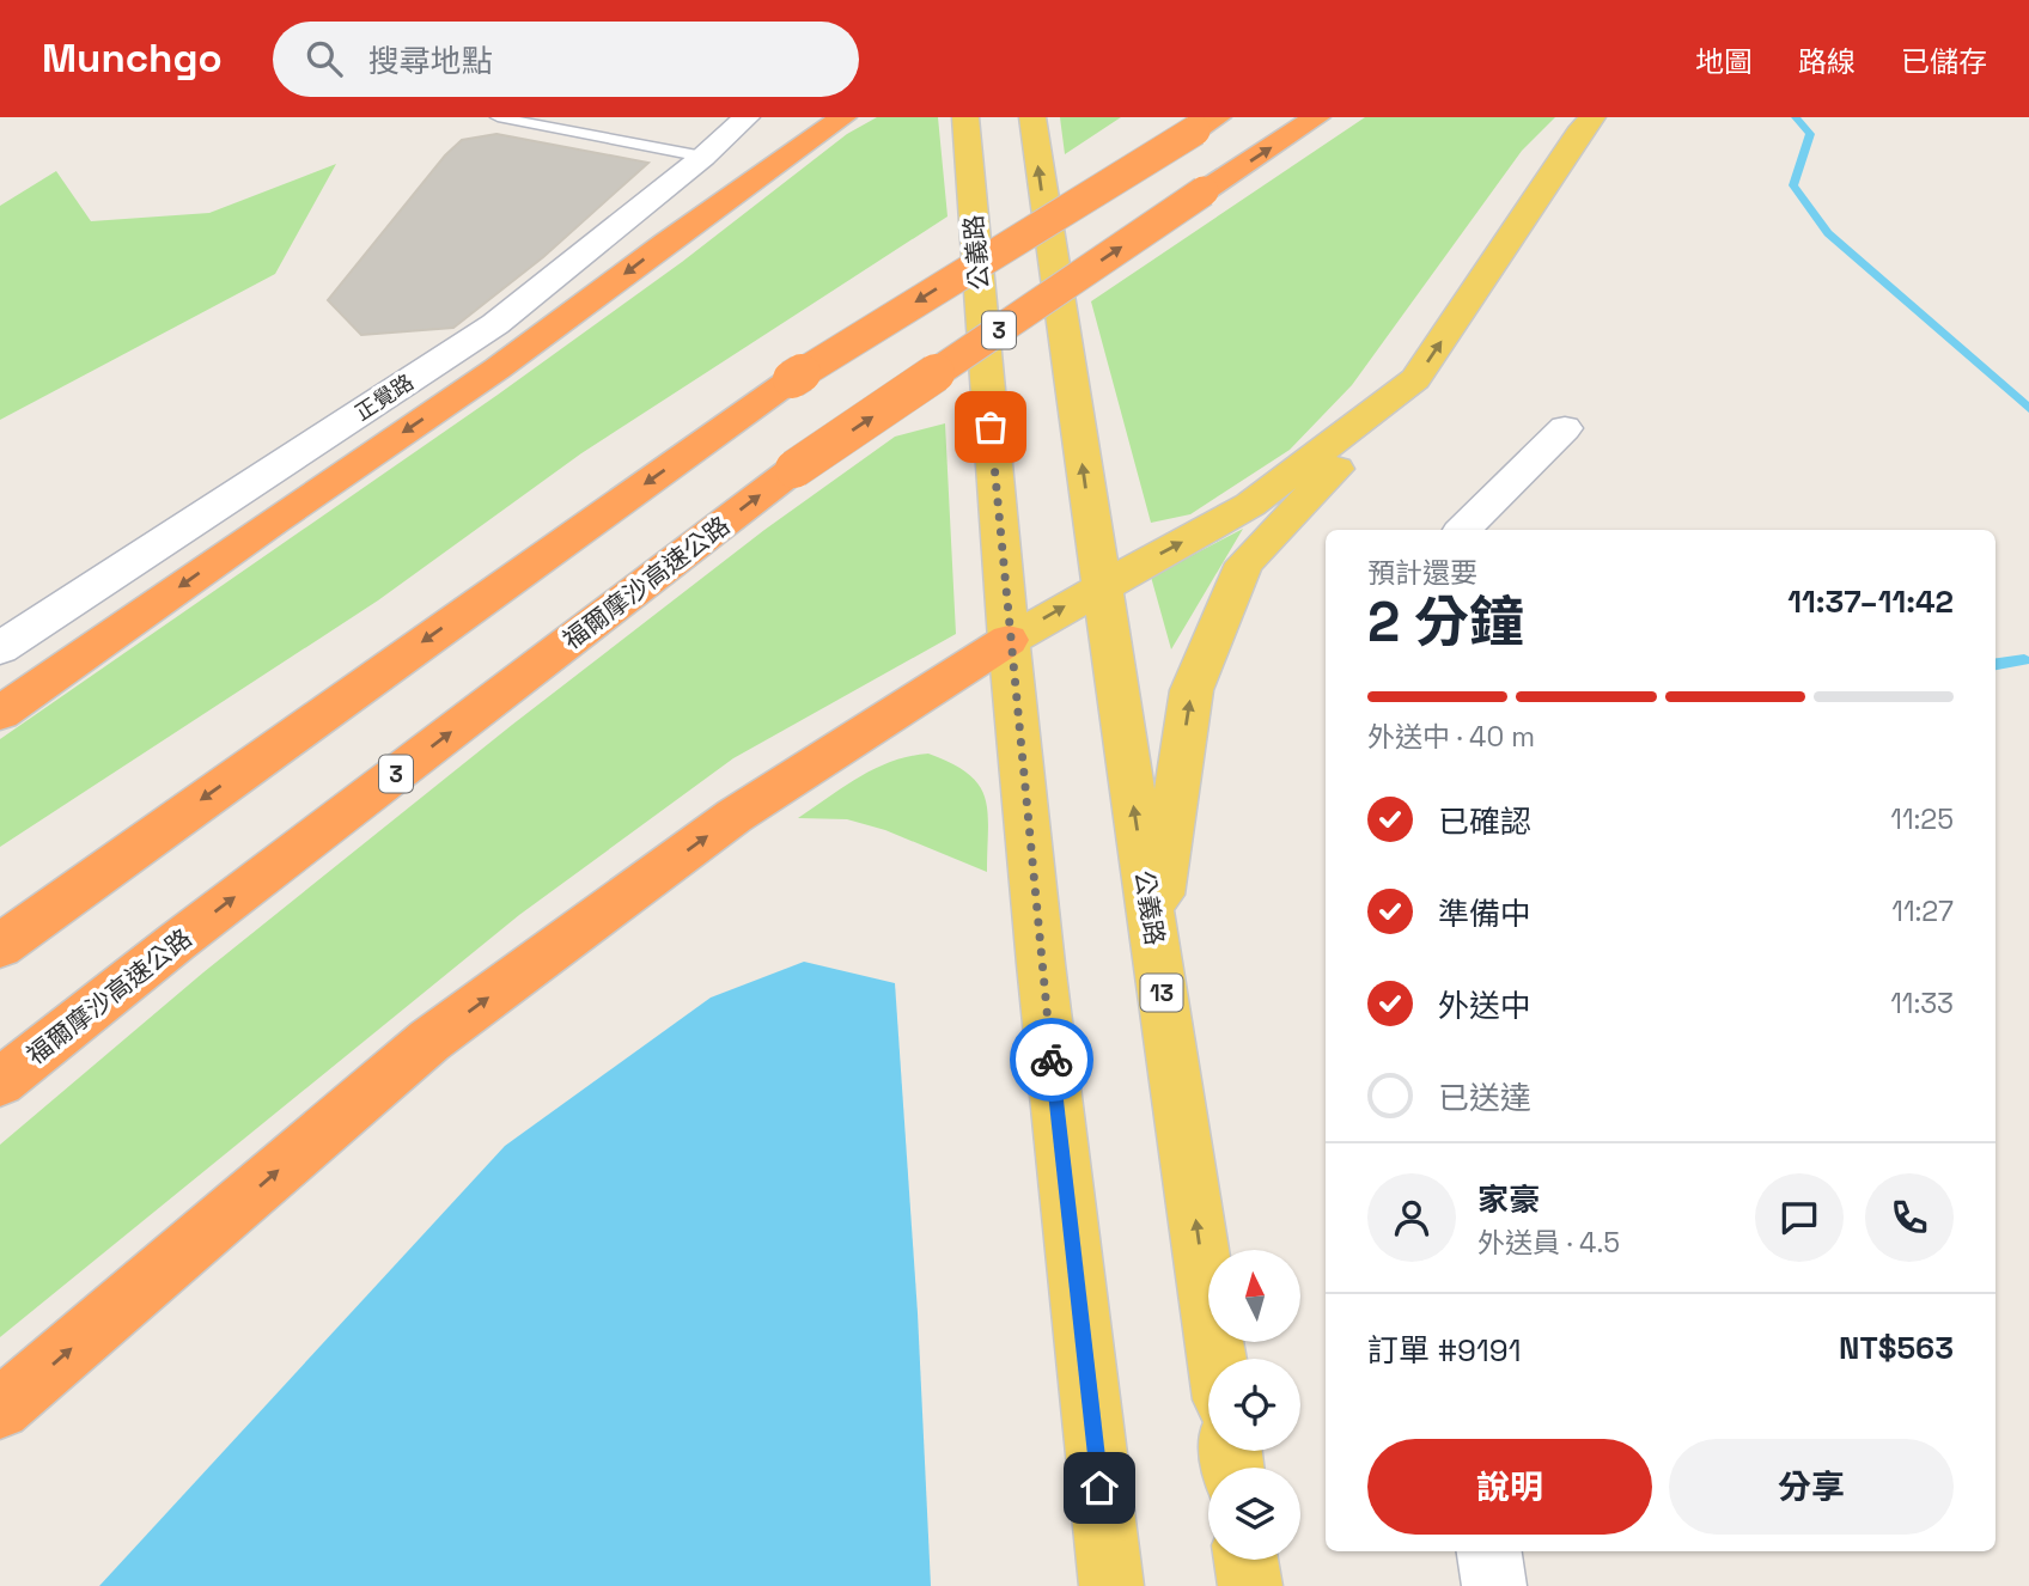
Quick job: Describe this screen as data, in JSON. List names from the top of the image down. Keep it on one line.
{"streets":{"highway":["3","福爾摩沙高速公路"],"main road":["公義路","13"],"street":["正覺路"]},"north":"top","page":{"header":"Munchgo","search":"搜尋地點","nav":["地圖","路線","已儲存"],"heading":["2 分鐘","預計還要","11:37–11:42"],"panel":["家豪","外送員 · 4.5","訂單 #9191","NT$563"],"bar":"外送中 · 40 m","list":[["已確認","11:25"],["準備中","11:27"],["外送中","11:33"],"已送達"],"buttons":["說明","分享"]}}
